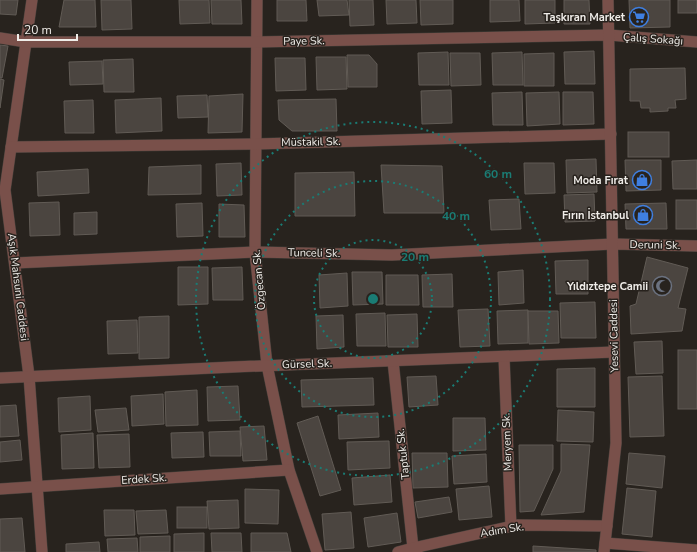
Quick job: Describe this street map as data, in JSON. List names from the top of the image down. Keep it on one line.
{"streets":{"street":["Çalış Sokağı","Paye Sk.","Müstakil Sk.","Deruni Sk.","Tunceli Sk.","Özgecan Sk.","Aşık Mahsuni Caddesi","Yesevi Caddesi","Gürsel Sk.","Meryem Sk.","Taptuk Sk.","Erdek Sk.","Adım Sk."]},"crossings":[["Çalış Sokağı","Paye Sk."],["Çalış Sokağı","Yesevi Caddesi"],["Paye Sk.","Özgecan Sk."],["Paye Sk.","Aşık Mahsuni Caddesi"],["Paye Sk.","Yesevi Caddesi"],["Müstakil Sk.","Özgecan Sk."],["Müstakil Sk.","Aşık Mahsuni Caddesi"],["Müstakil Sk.","Yesevi Caddesi"],["Deruni Sk.","Tunceli Sk."],["Deruni Sk.","Yesevi Caddesi"],["Tunceli Sk.","Özgecan Sk."],["Tunceli Sk.","Aşık Mahsuni Caddesi"],["Tunceli Sk.","Yesevi Caddesi"],["Özgecan Sk.","Gürsel Sk."],["Özgecan Sk.","Erdek Sk."],["Aşık Mahsuni Caddesi","Gürsel Sk."],["Aşık Mahsuni Caddesi","Erdek Sk."],["Yesevi Caddesi","Gürsel Sk."],["Yesevi Caddesi","Adım Sk."],["Gürsel Sk.","Meryem Sk."],["Gürsel Sk.","Taptuk Sk."],["Meryem Sk.","Adım Sk."],["Taptuk Sk.","Adım Sk."]],"places":{"supermarket":["Taşkıran Market"],"shop":["Moda Fırat","Fırın İstanbul"],"mosque":["Yıldıztepe Camii"]},"scale_bar":"20 m","rings":["60 m","40 m","20 m"]}
